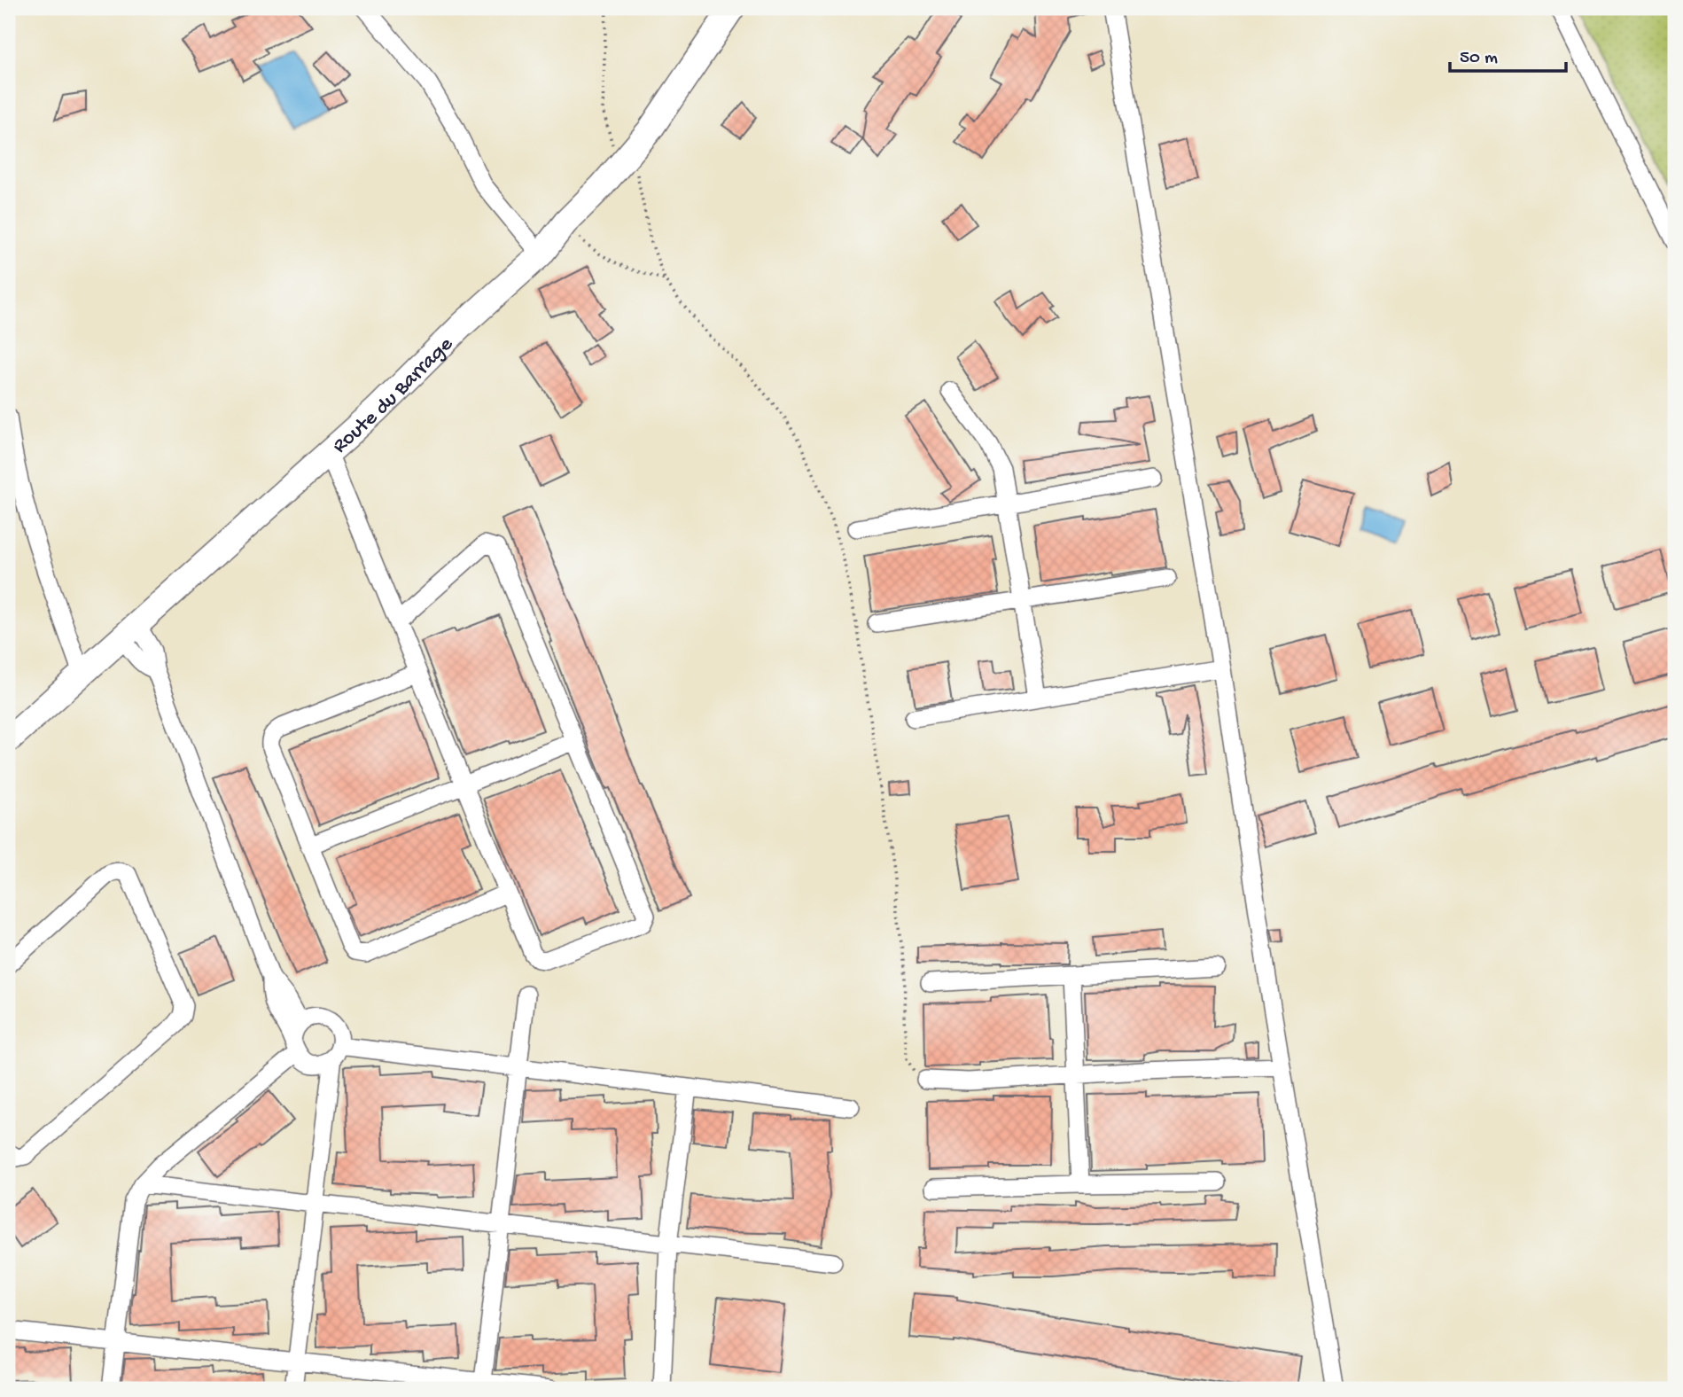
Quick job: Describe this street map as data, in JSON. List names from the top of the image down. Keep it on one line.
{"streets":{"main road":["Route du Barrage"]},"scale_bar":"50 m"}
